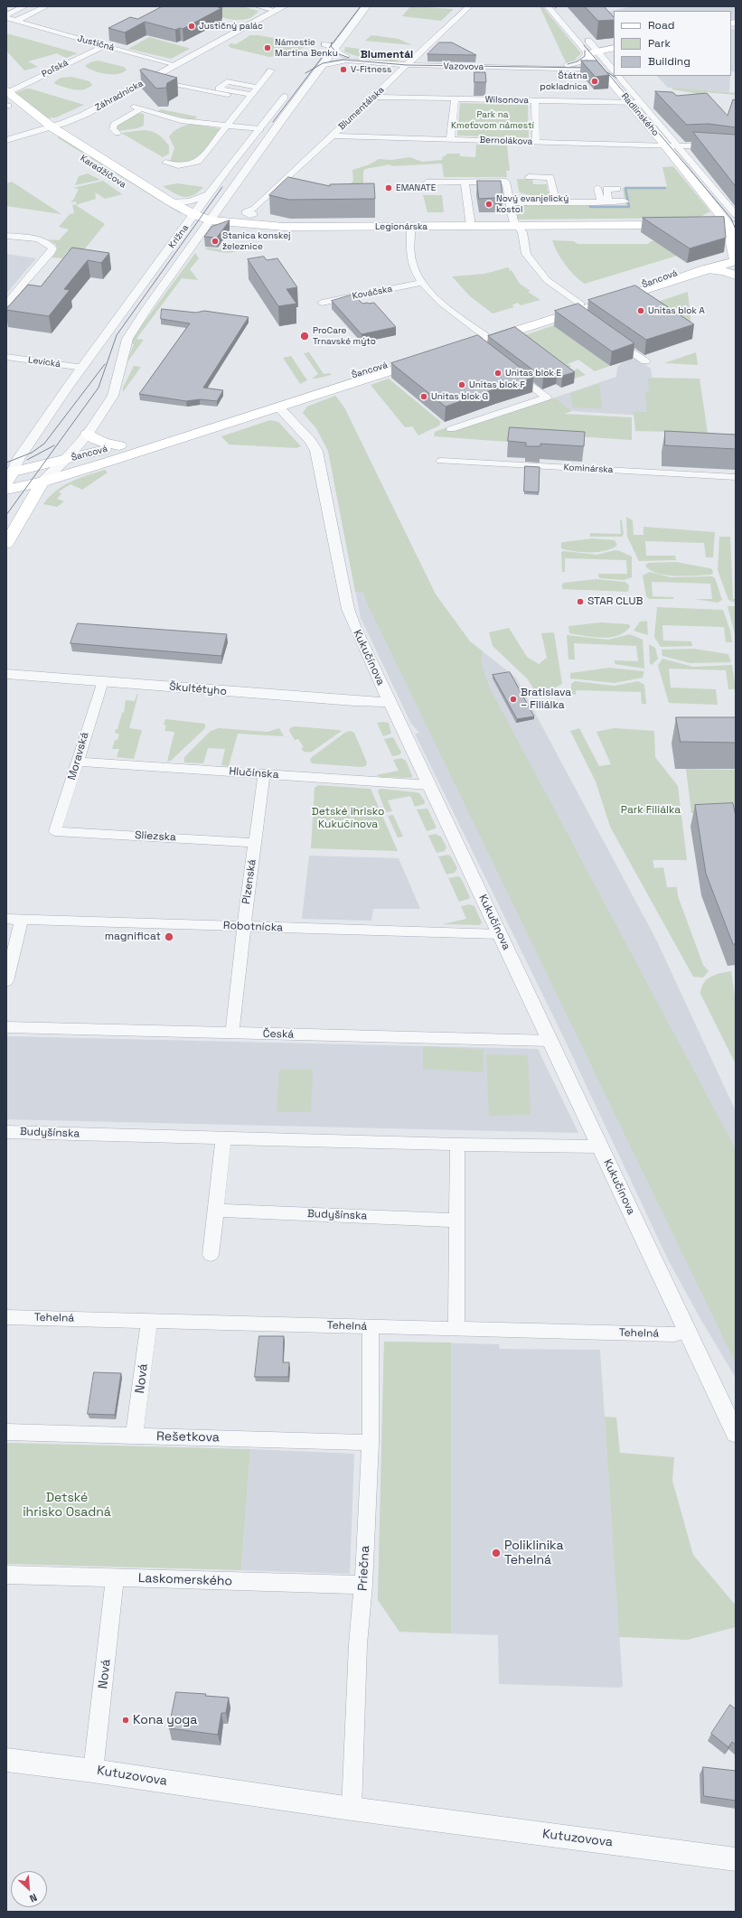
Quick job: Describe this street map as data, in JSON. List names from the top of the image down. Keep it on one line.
{"streets":{"main road":["Vazovova","Radlinského","Karadžičova","Legionárska","Šancová"],"street":["Justičná","Poľská","Záhradnícka","Wilsonova","Blumentálska","Bernolákova","Krížna","Kováčska","Levická","Kominárska","Kukučínova","Škultétyho","Moravská","Hlučínska","Sliezska","Plzenská","Robotnícka","Česká","Budyšínska","Tehelná","Nová","Rešetkova","Priečna","Laskomerského","Kutuzovova"]},"crossings":[["Justičná","Poľská"],["Justičná","Záhradnícka"],["Vazovova","Blumentálska"],["Vazovova","Radlinského"],["Vazovova","Krížna"],["Poľská","Karadžičova"],["Záhradnícka","Karadžičova"],["Wilsonova","Blumentálska"],["Wilsonova","Radlinského"],["Blumentálska","Bernolákova"],["Blumentálska","Legionárska"],["Radlinského","Bernolákova"],["Radlinského","Legionárska"],["Radlinského","Šancová"],["Karadžičova","Legionárska"],["Karadžičova","Krížna"],["Legionárska","Krížna"],["Krížna","Šancová"],["Krížna","Levická"],["Šancová","Kukučínova"],["Kukučínova","Škultétyho"],["Kukučínova","Hlučínska"],["Kukučínova","Robotnícka"],["Kukučínova","Česká"],["Kukučínova","Budyšínska"],["Kukučínova","Tehelná"],["Škultétyho","Moravská"],["Moravská","Hlučínska"],["Moravská","Sliezska"],["Hlučínska","Plzenská"],["Sliezska","Plzenská"],["Plzenská","Robotnícka"],["Plzenská","Česká"],["Tehelná","Nová"],["Tehelná","Priečna"],["Nová","Rešetkova"],["Nová","Laskomerského"],["Nová","Kutuzovova"],["Rešetkova","Priečna"],["Priečna","Laskomerského"],["Priečna","Kutuzovova"]],"districts":["Blumentál"],"parks":["Park na Kmeťovom námestí","Park Filiálka","Detské ihrisko Kukučínova","Detské ihrisko Osadná"],"places":["Justičný palác","Námestie Martina Benku","V-Fitness","Štátna pokladnica","EMANATE","Nový evanjelický kostol","Stanica konskej železnice","Unitas blok A","ProCare Trnavské mýto","Unitas blok E","Unitas blok F","Unitas blok G","STAR CLUB","Bratislava – Filiálka","magnificat","Poliklinika Tehelná","Kona yoga"],"legend":["Road","Park","Building"],"north":"bottom right"}
